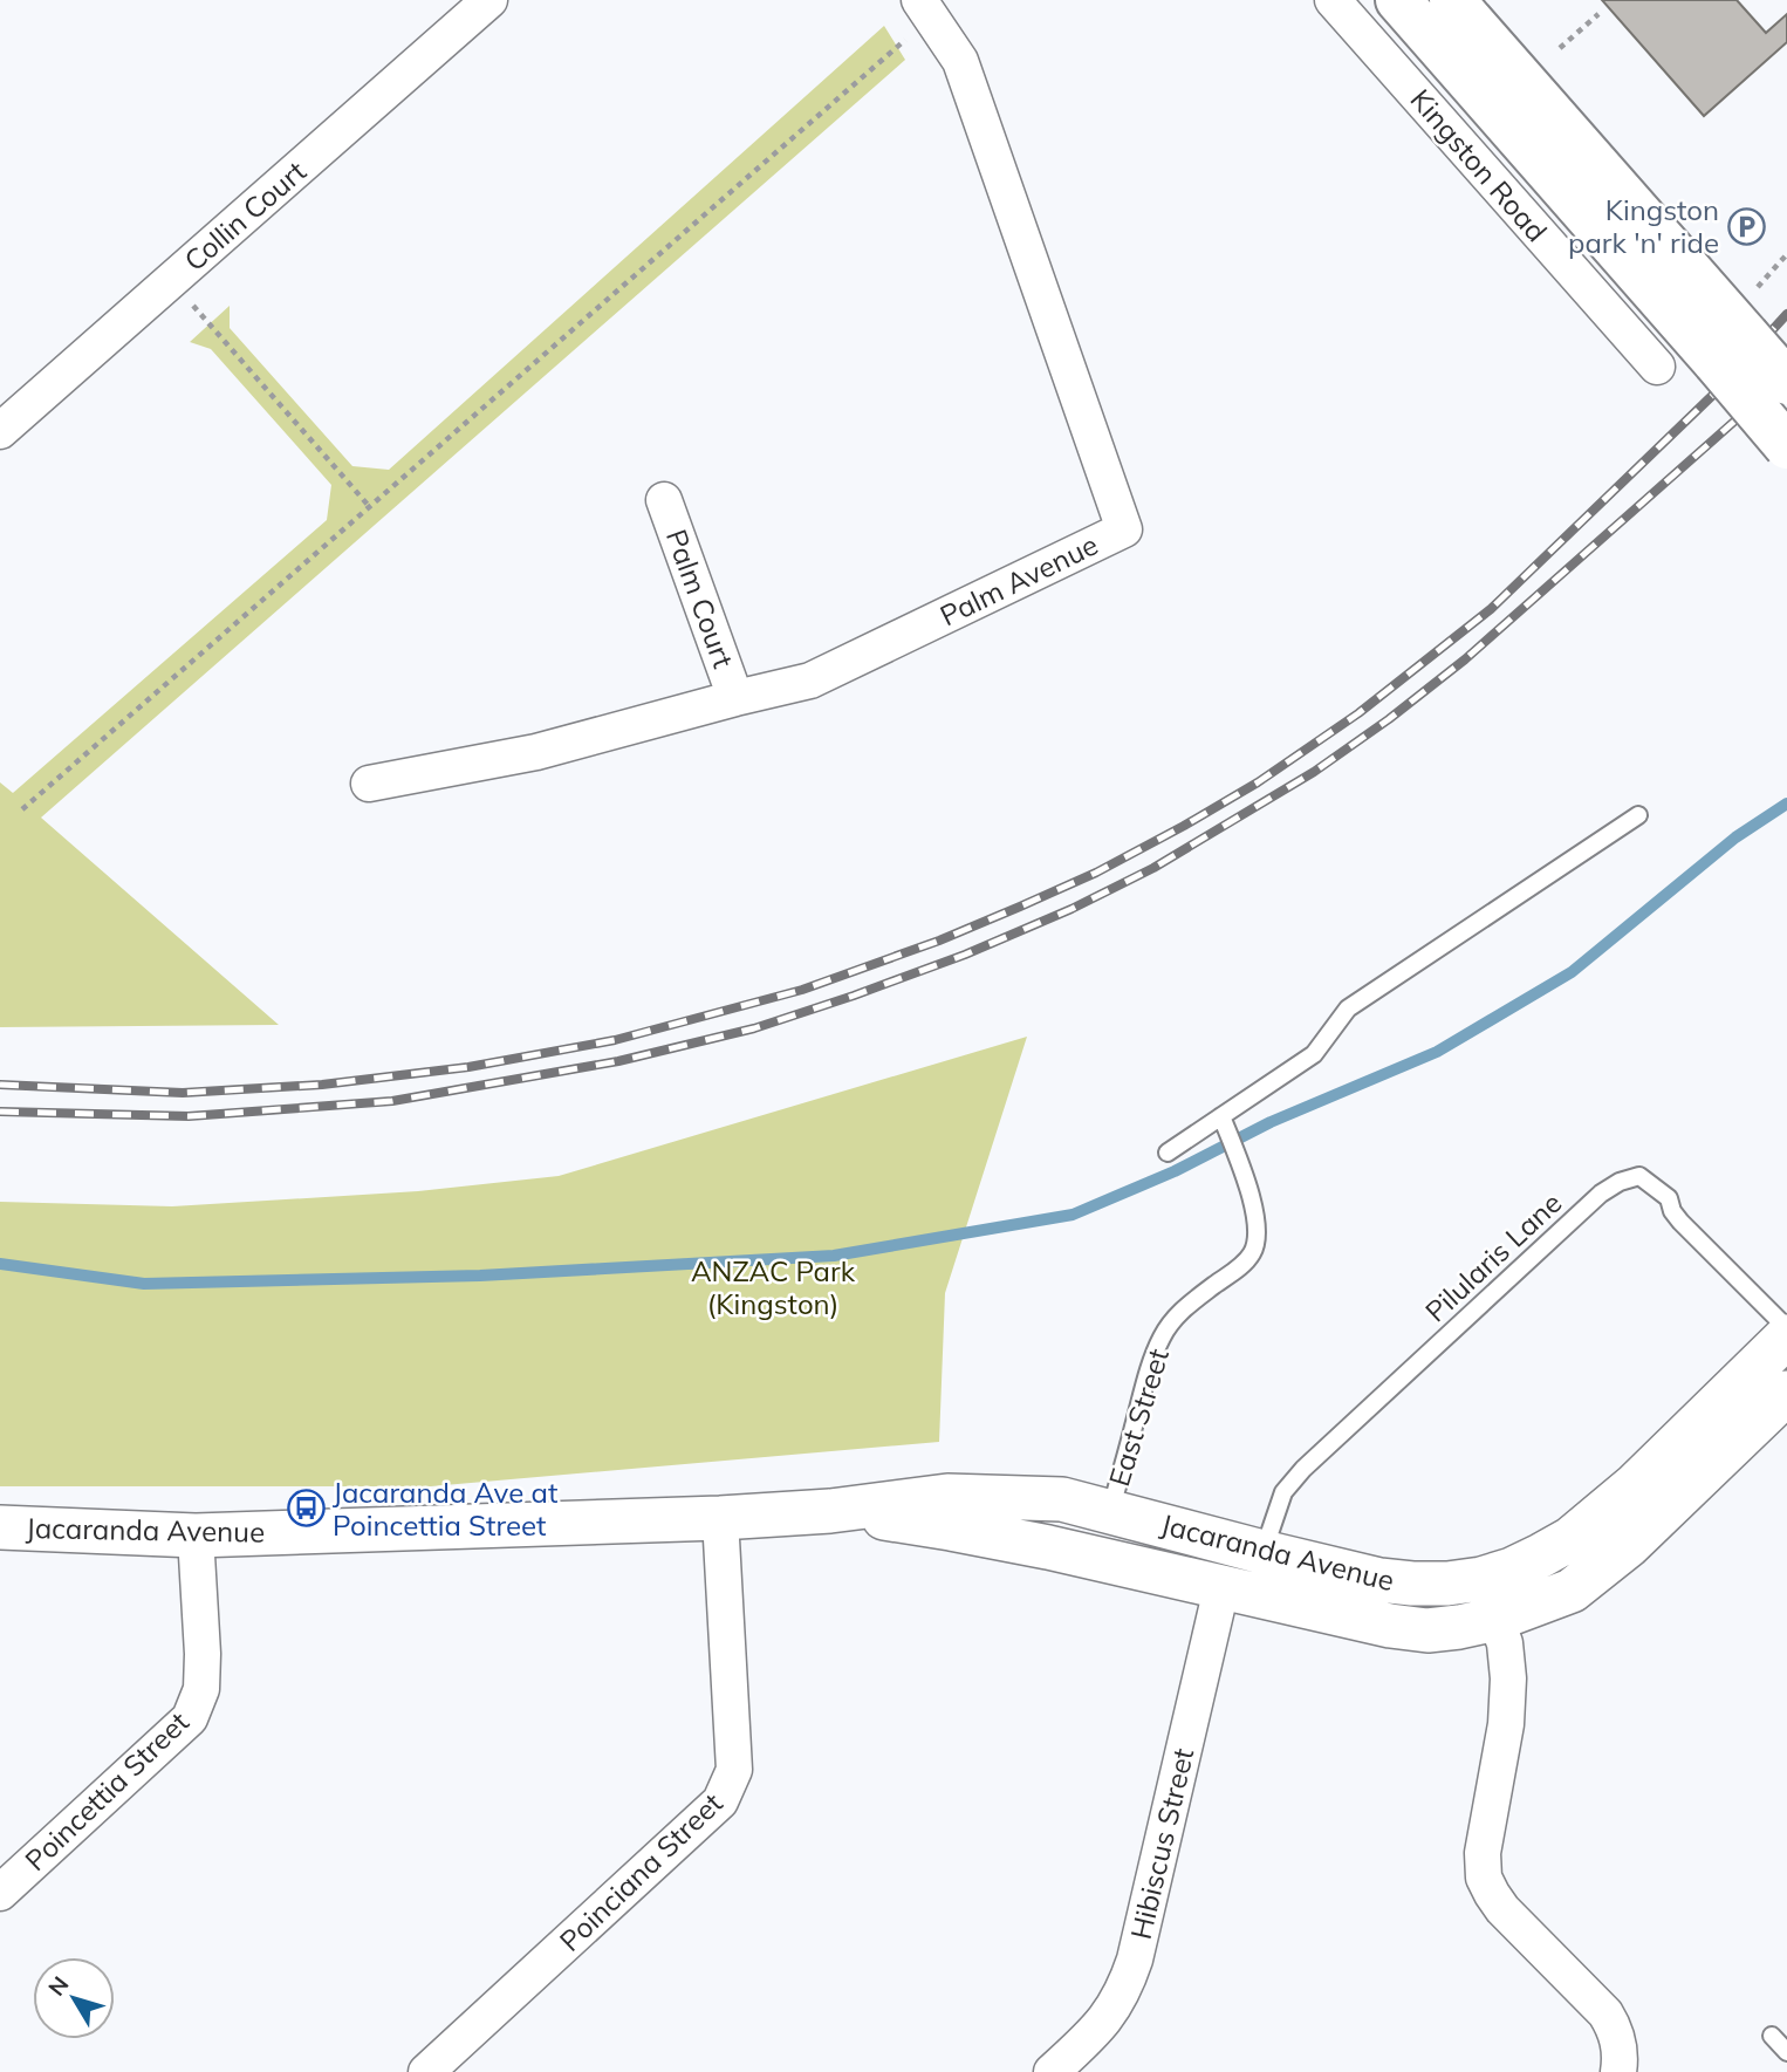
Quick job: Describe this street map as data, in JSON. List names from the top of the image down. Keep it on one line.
{"streets":{"main road":["Kingston Road"],"street":["Collin Court","Palm Avenue","Palm Court","East Street","Jacaranda Avenue","Poincettia Street","Hibiscus Street","Poinciana Street"],"lane":["Pilularis Lane"]},"crossings":[["Palm Avenue","Palm Court"],["Pilularis Lane","Jacaranda Avenue"],["East Street","Jacaranda Avenue"],["Jacaranda Avenue","Poincettia Street"],["Jacaranda Avenue","Hibiscus Street"],["Jacaranda Avenue","Poinciana Street"]],"parks":["ANZAC Park (Kingston)"],"places":{"parking":["Kingston park 'n' ride"],"bus stop":["Jacaranda Ave at Poincettia Street"]},"north":"top left"}
